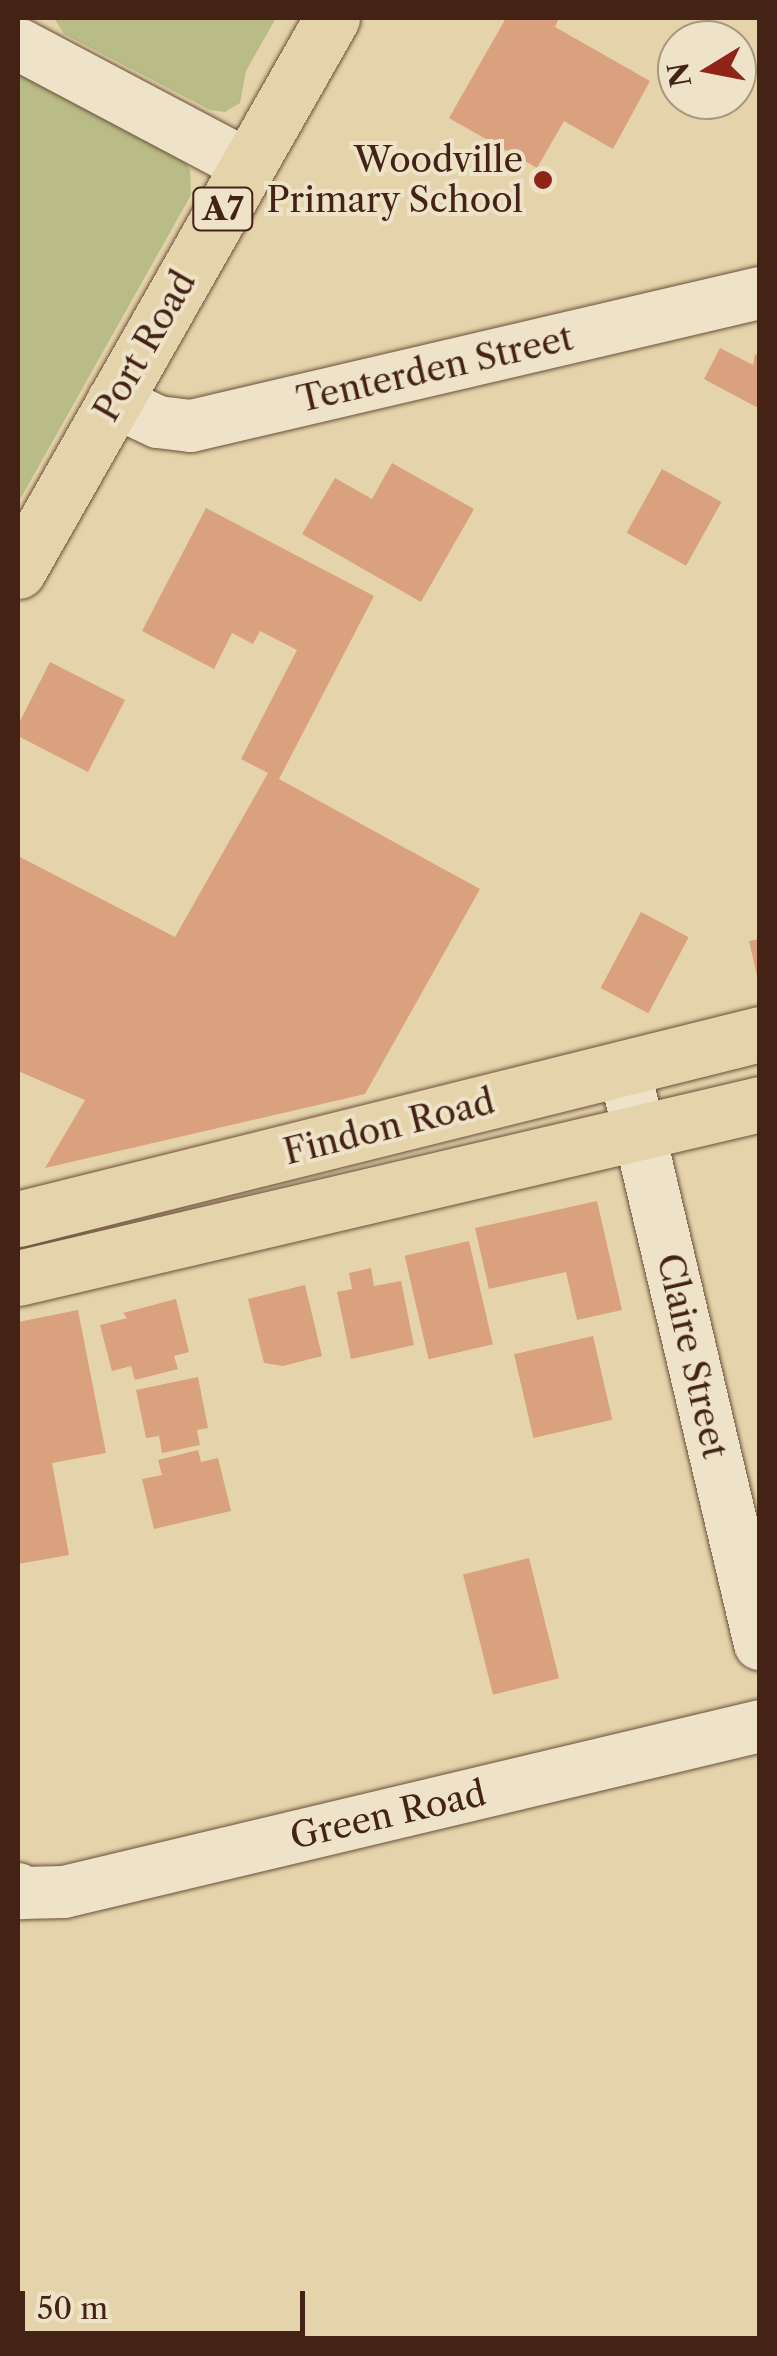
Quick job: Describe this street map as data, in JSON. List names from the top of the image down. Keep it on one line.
{"streets":{"main road":["A7","Port Road","Findon Road"],"street":["Tenterden Street","Claire Street","Green Road"]},"crossings":[["Port Road","Tenterden Street"],["Findon Road","Claire Street"]],"places":["Woodville Primary School"],"scale_bar":"50 m","north":"left"}
